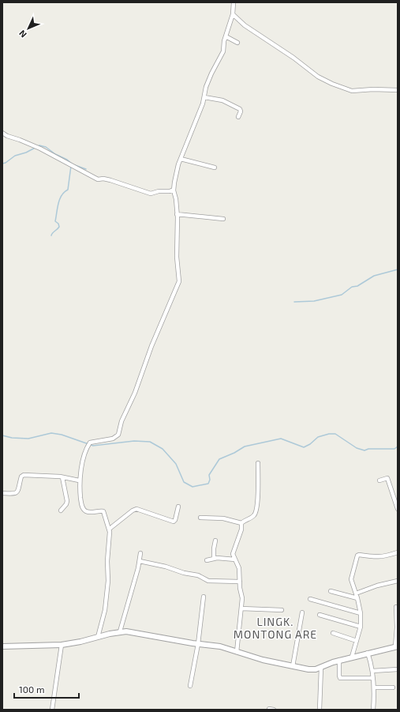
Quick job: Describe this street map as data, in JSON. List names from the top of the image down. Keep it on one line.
{"districts":["LINGK. MONTONG ARE"],"scale_bar":"100 m","north":"bottom left"}
